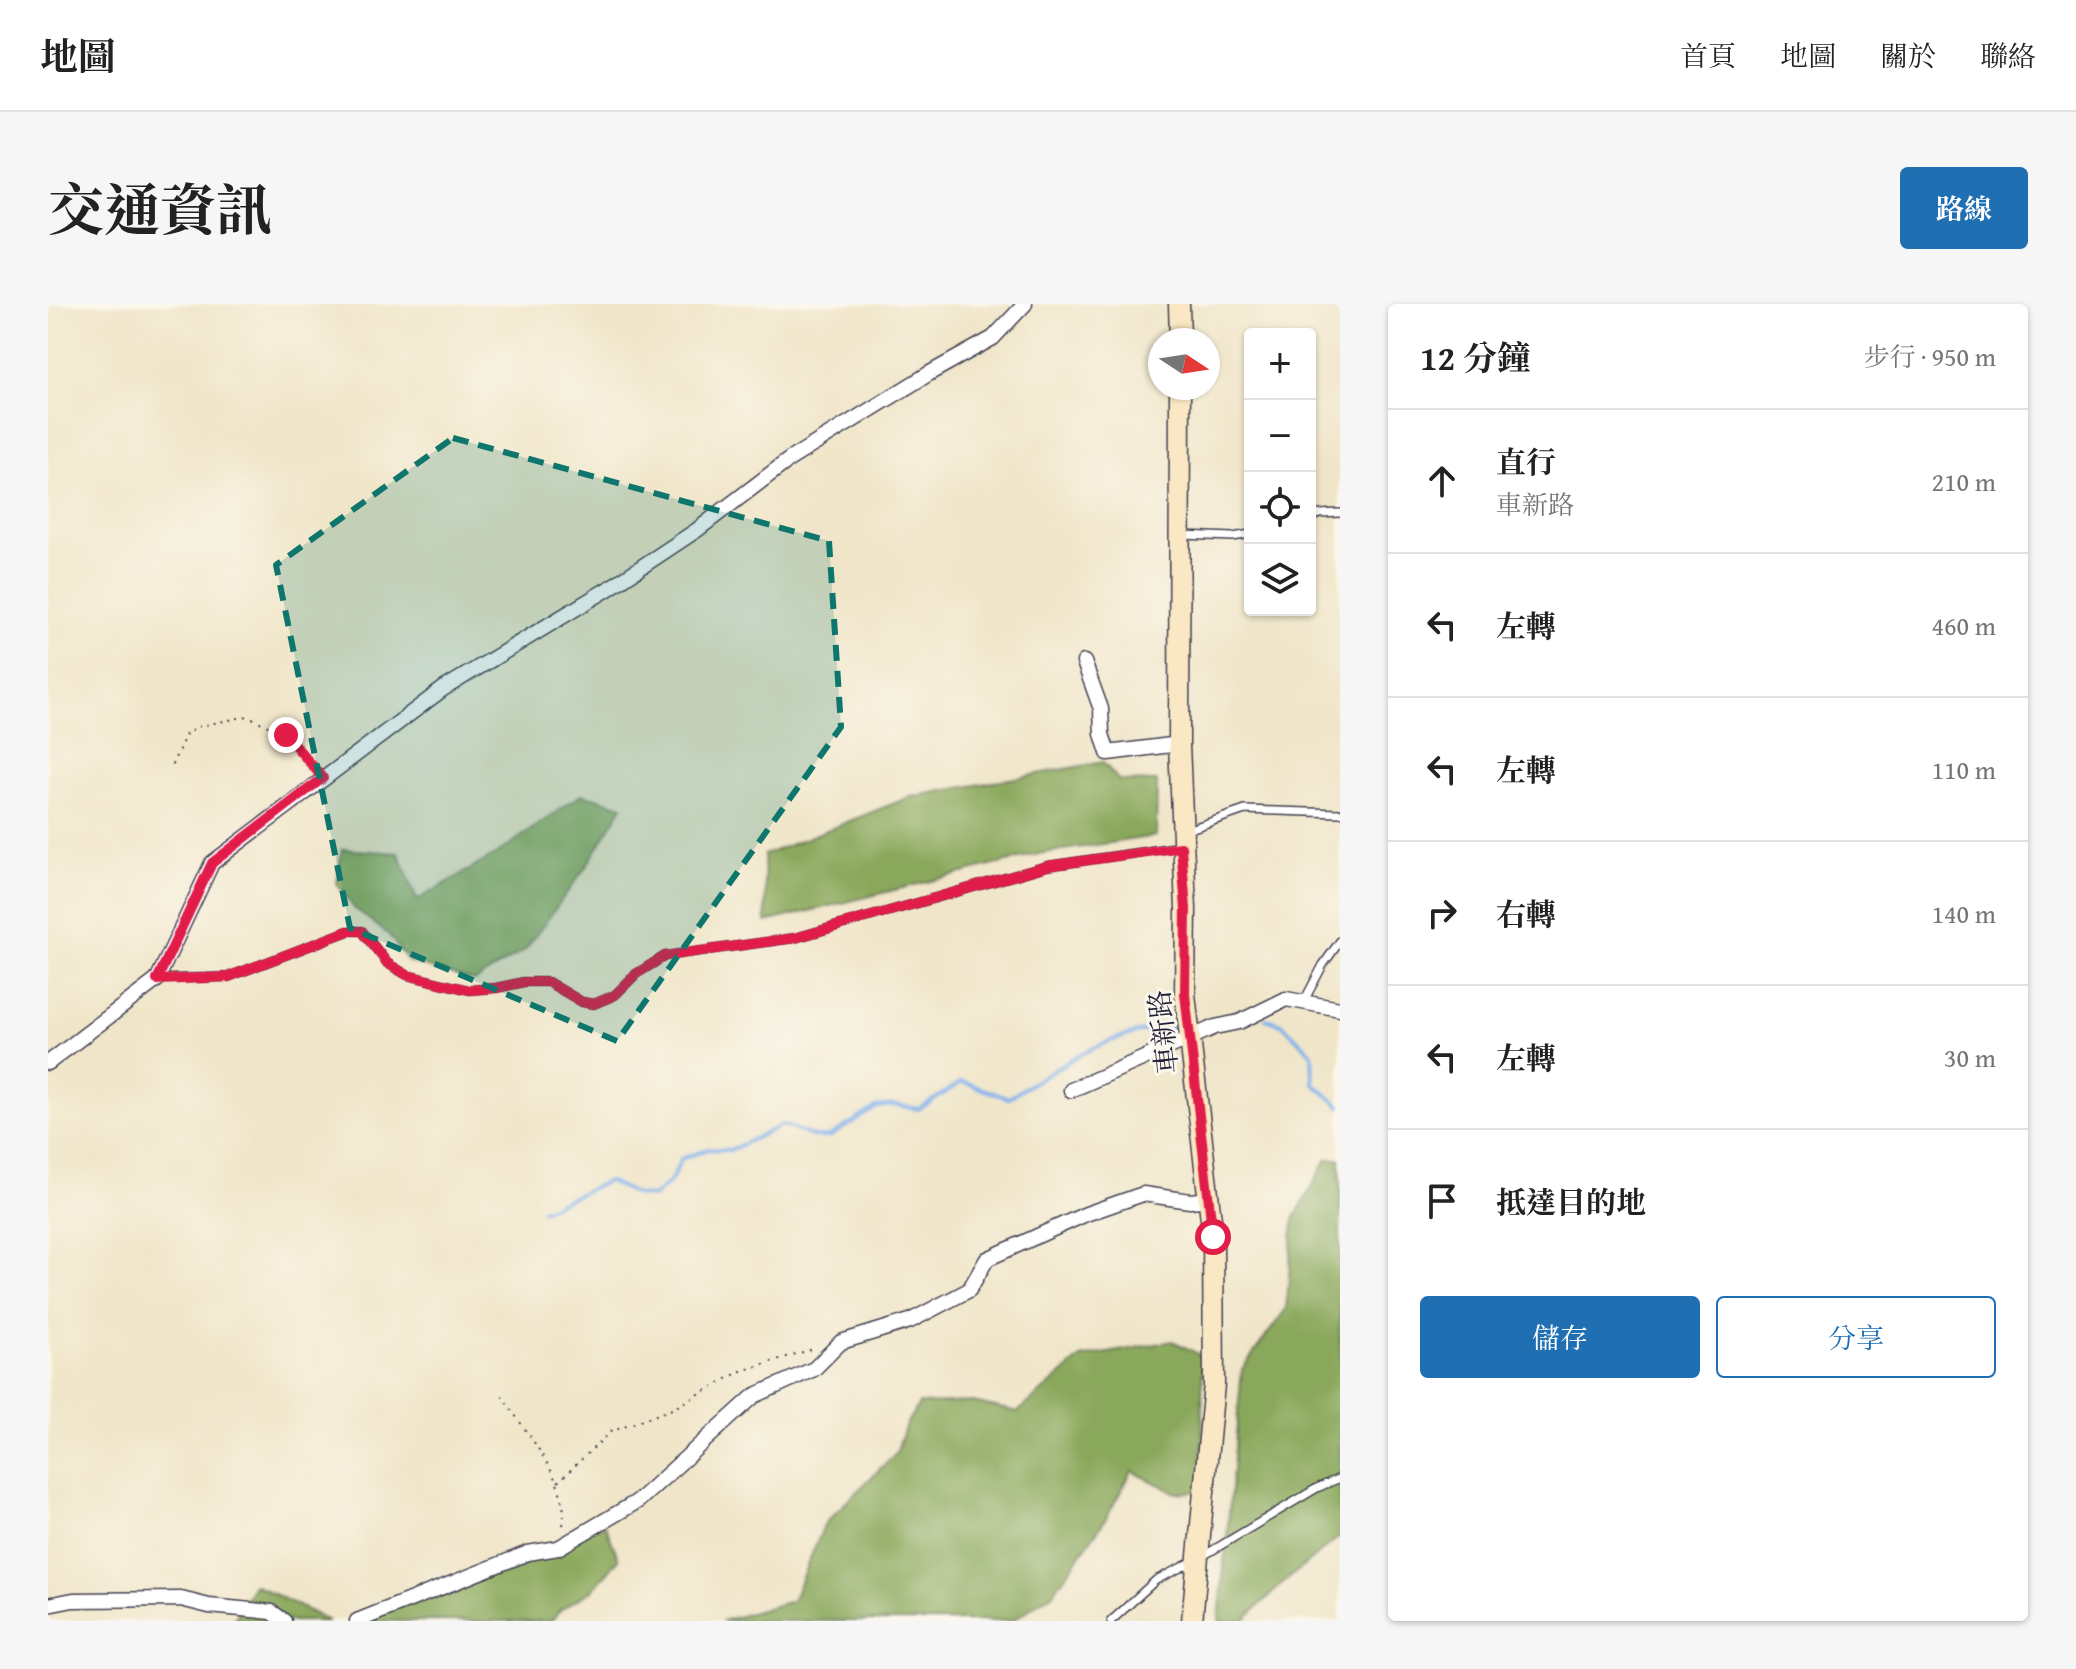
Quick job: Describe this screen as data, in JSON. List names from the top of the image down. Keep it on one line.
{"streets":{"street":["車新路"]},"north":"right","page":{"header":"地圖","nav":["首頁","地圖","關於","聯絡"],"title":"交通資訊","buttons":["路線",["儲存","分享"]],"heading":["12 分鐘","步行 · 950 m"],"map_buttons":["+","−"],"list":[["直行","車新路","210 m"],["左轉","460 m"],["左轉","110 m"],["右轉","140 m"],["左轉","30 m"],"抵達目的地"]}}
